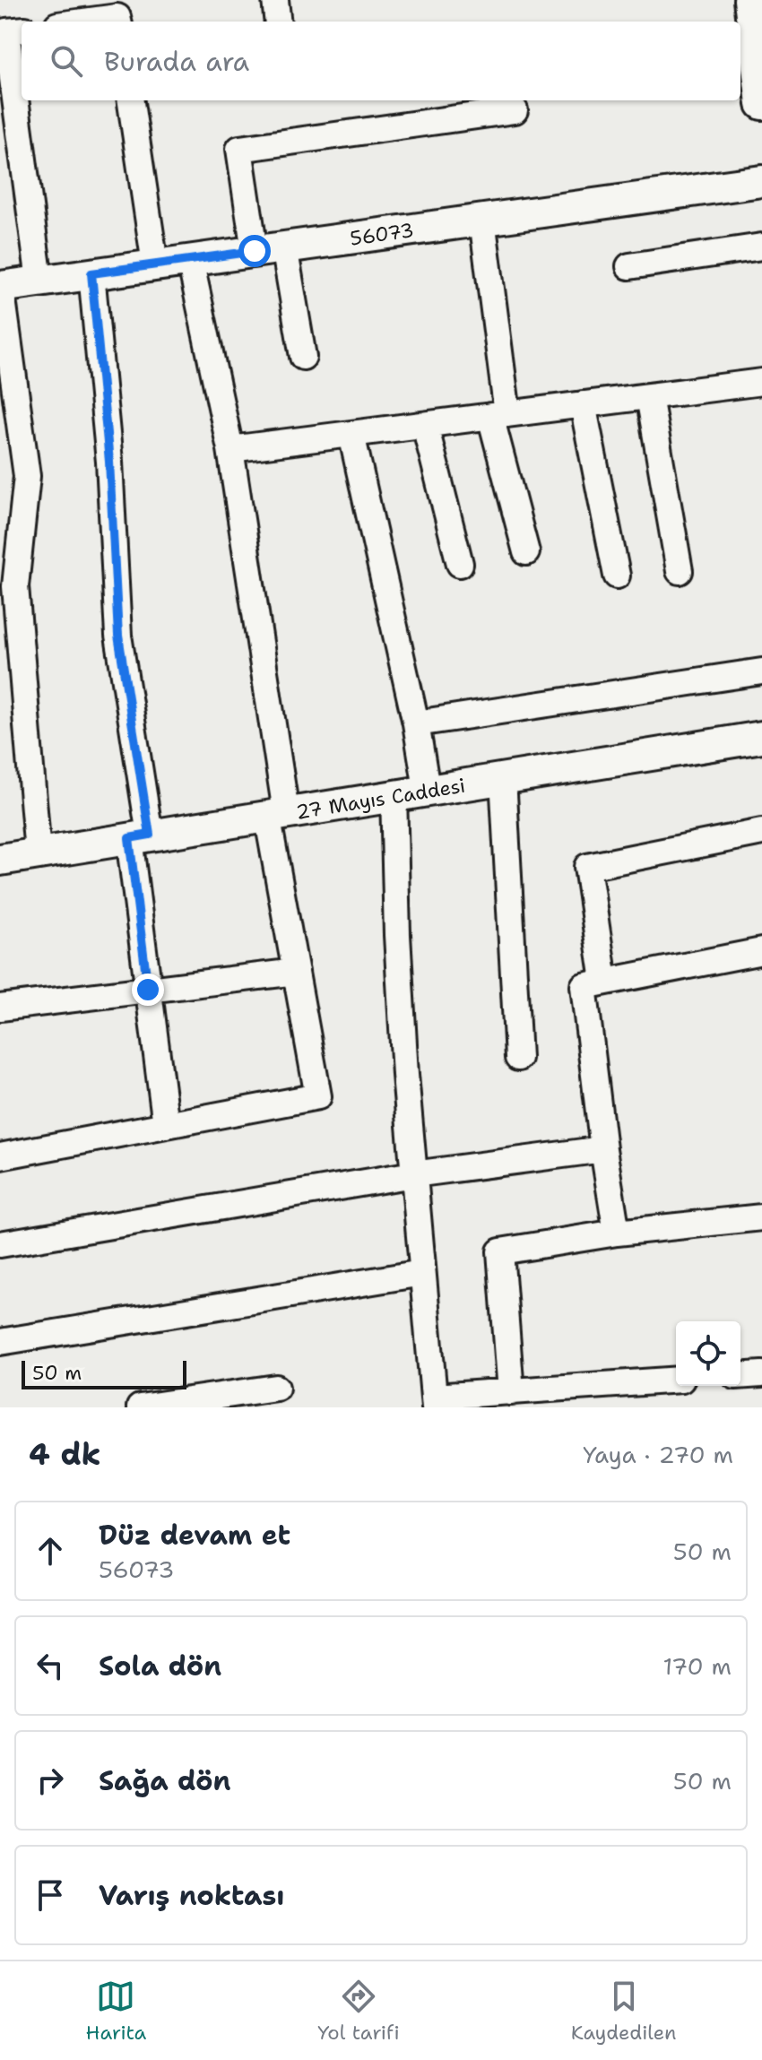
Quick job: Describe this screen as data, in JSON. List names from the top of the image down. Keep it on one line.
{"streets":{"street":["56073","27 Mayıs Caddesi"]},"scale_bar":"50 m","page":{"search":"Burada ara","scale":"50 m","heading":["4 dk","Yaya · 270 m"],"list":[["Düz devam et","56073","50 m"],["Sola dön","170 m"],["Sağa dön","50 m"],"Varış noktası"],"nav":["Harita","Yol tarifi","Kaydedilen"]}}
